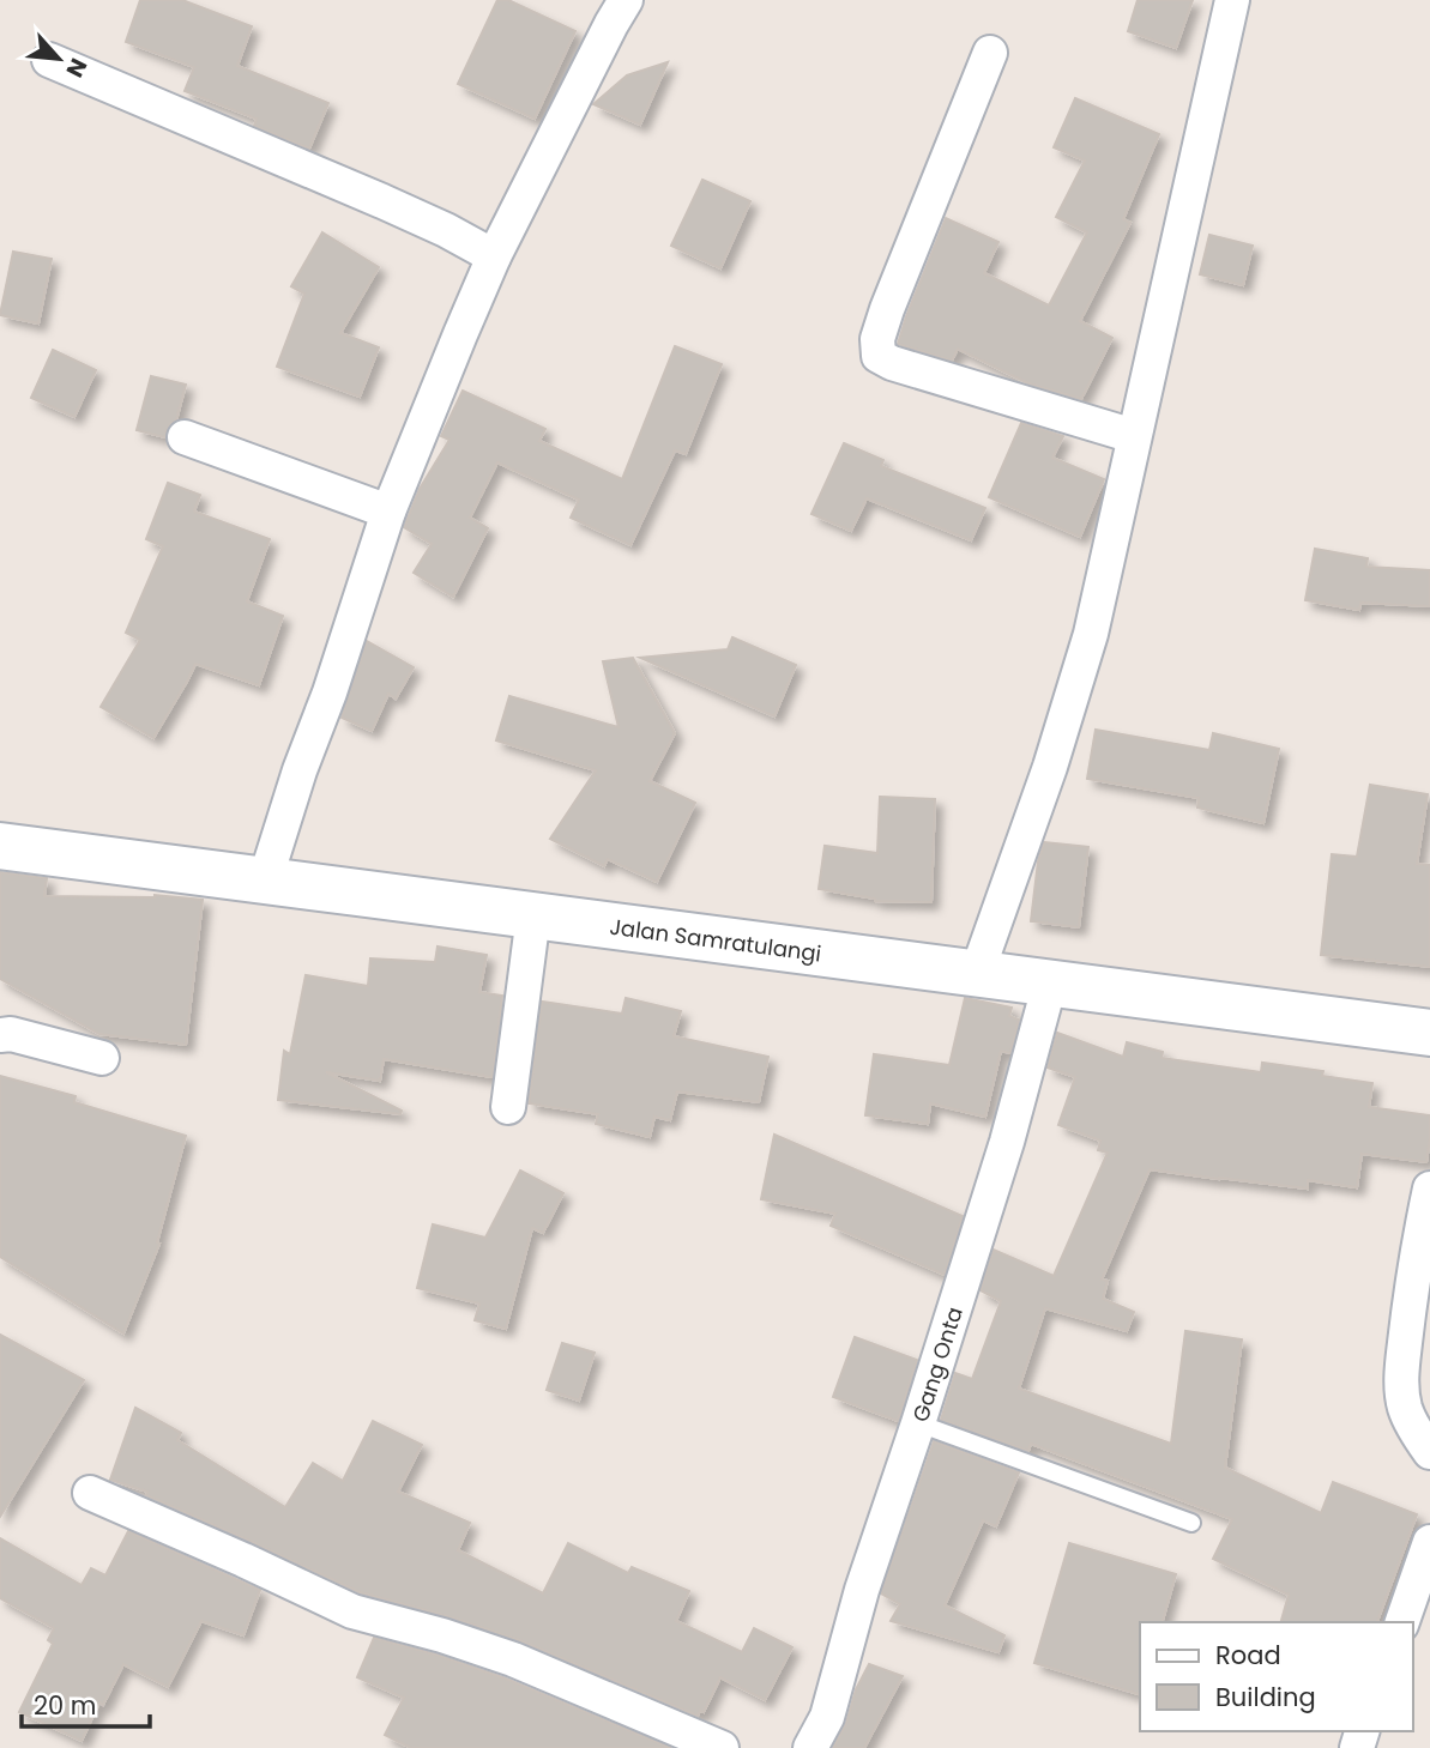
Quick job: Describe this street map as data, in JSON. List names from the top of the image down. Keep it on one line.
{"streets":{"main road":["Jalan Samratulangi"],"street":["Gang Onta"]},"crossings":[["Jalan Samratulangi","Gang Onta"]],"legend":["Road","Building"],"scale_bar":"20 m","north":"bottom right"}
